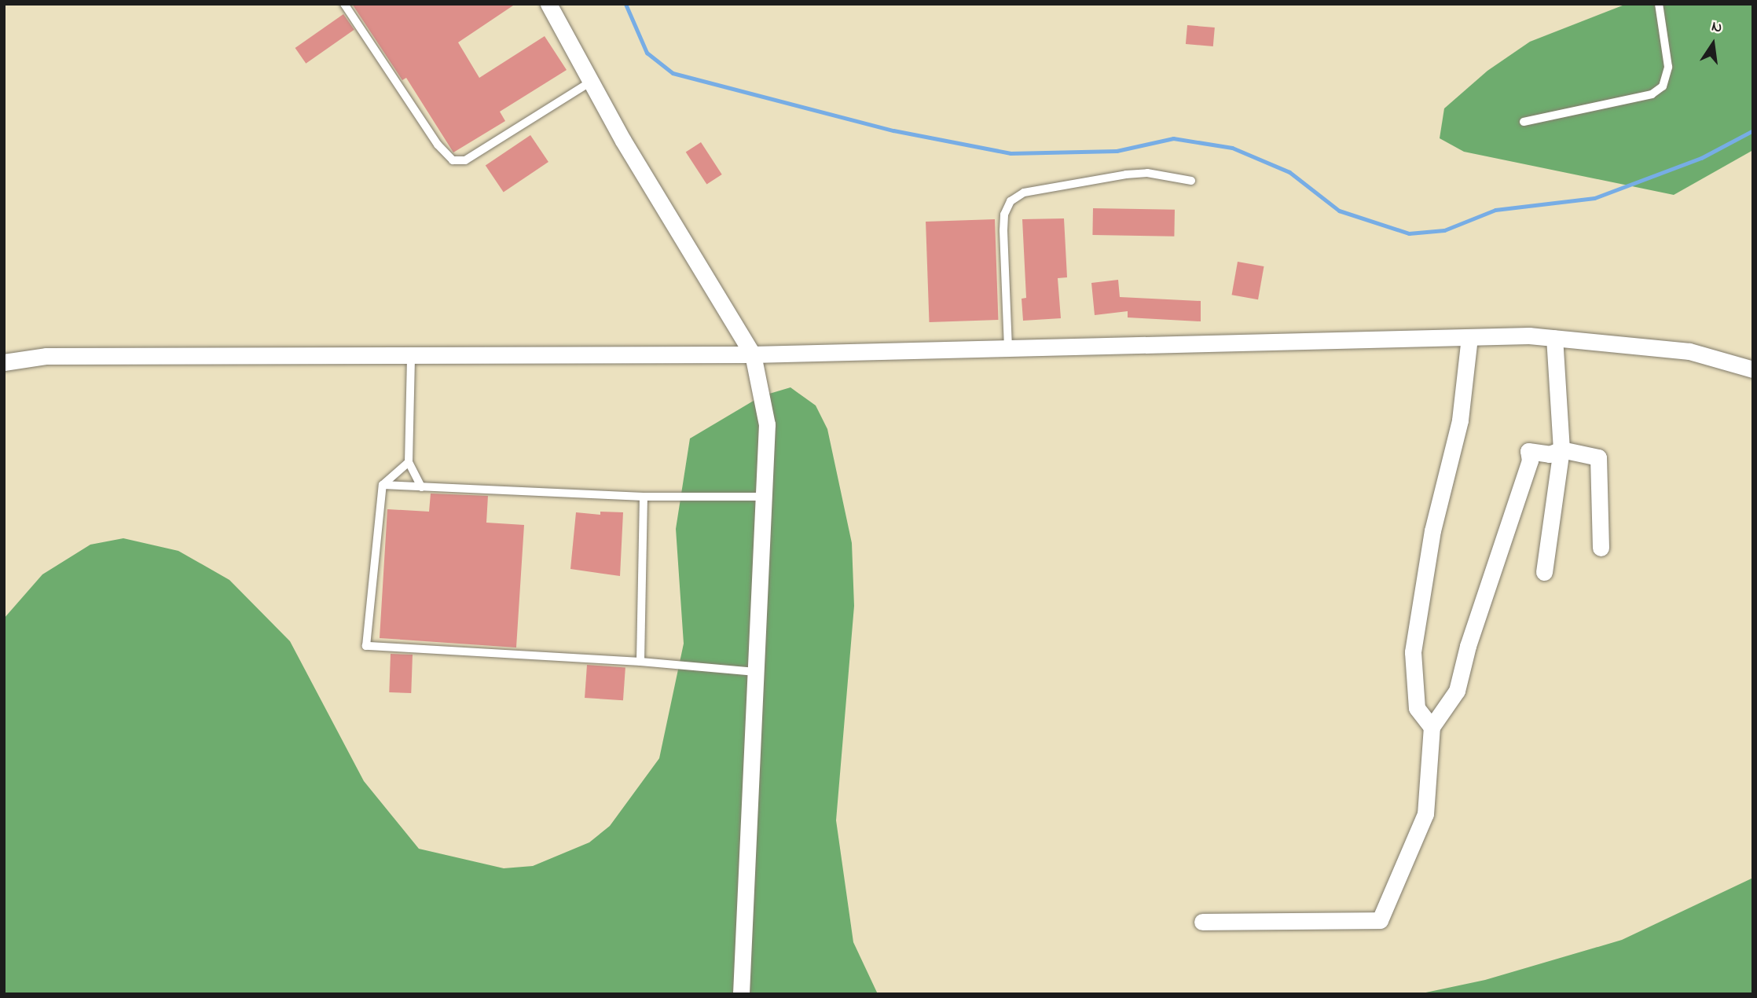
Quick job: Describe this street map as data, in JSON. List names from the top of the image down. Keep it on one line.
{"north":"top"}
